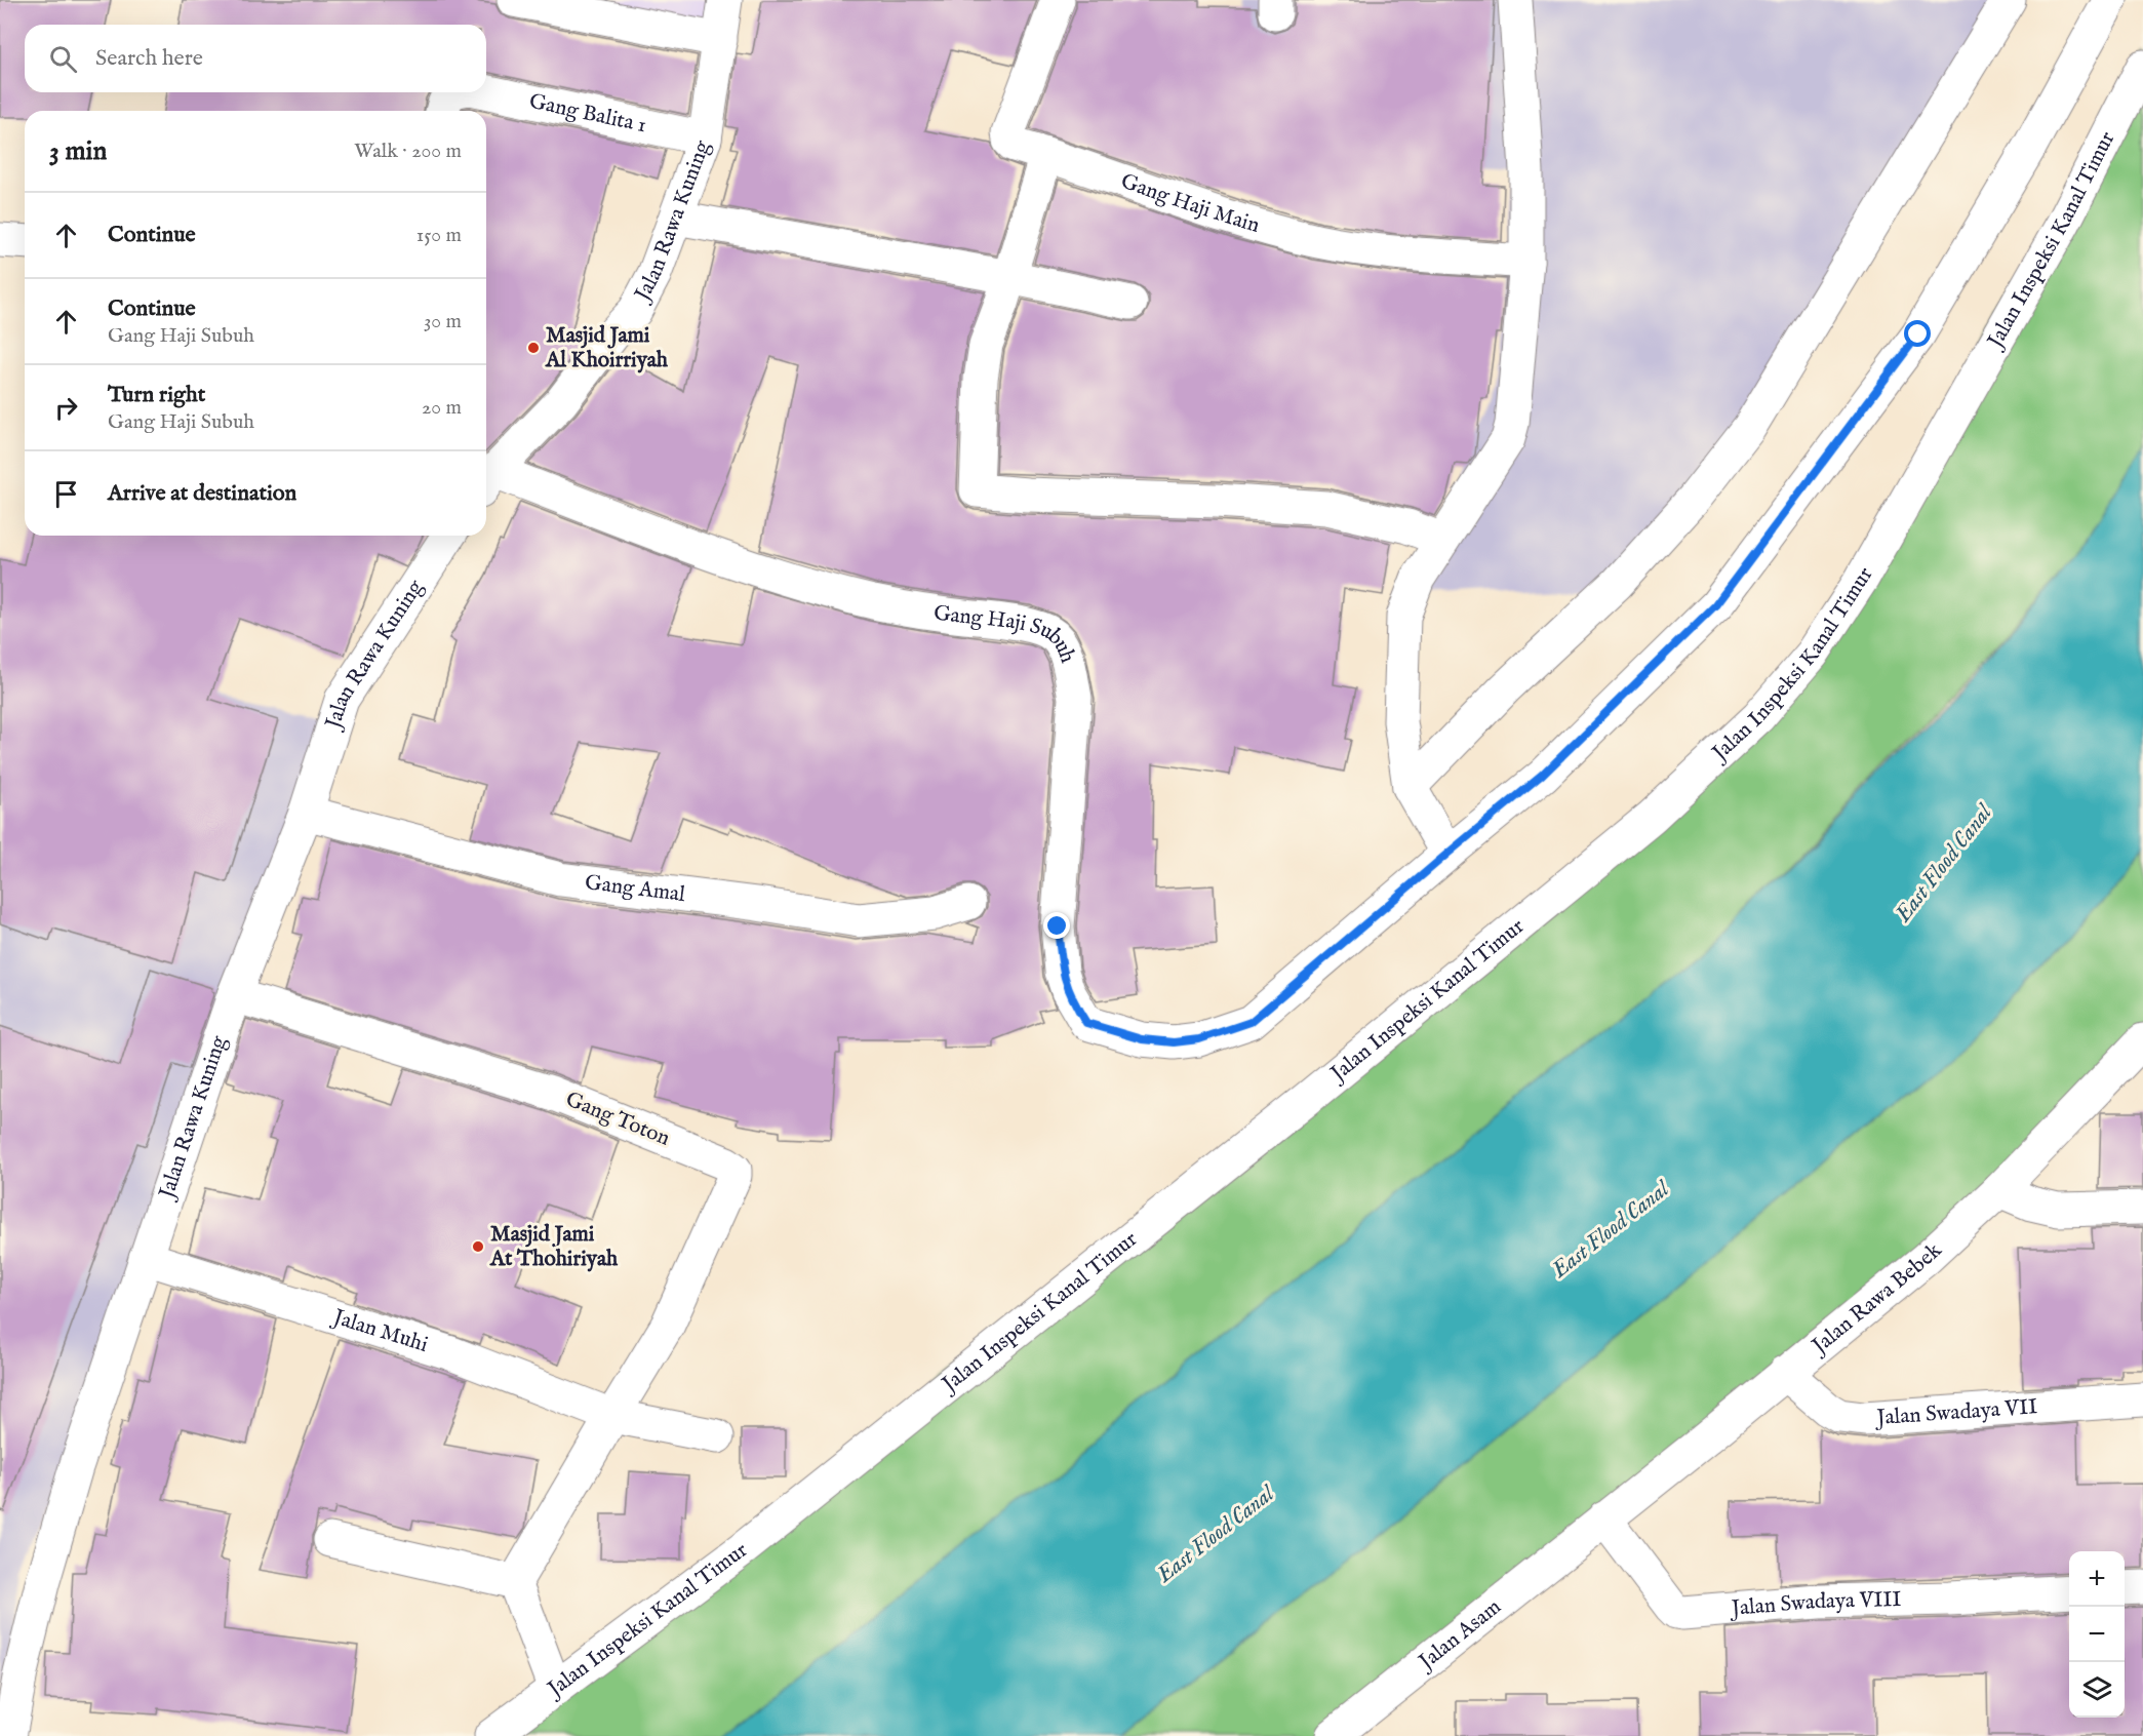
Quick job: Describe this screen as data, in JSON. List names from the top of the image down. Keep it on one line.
{"streets":{"street":["Gang Balita 1","Gang Haji Main","Jalan Rawa Kuning","Jalan Inspeksi Kanal Timur","Gang Haji Subuh","Gang Amal","Gang Toton","Jalan Rawa Bebek","Jalan Muhi","Jalan Swadaya VII","Jalan Swadaya VIII","Jalan Asam"]},"crossings":[["Gang Balita 1","Jalan Rawa Kuning"],["Jalan Rawa Kuning","Gang Haji Subuh"],["Jalan Rawa Kuning","Gang Amal"],["Jalan Rawa Kuning","Gang Toton"],["Jalan Rawa Kuning","Jalan Muhi"],["Gang Toton","Jalan Muhi"],["Jalan Rawa Bebek","Jalan Swadaya VII"],["Jalan Rawa Bebek","Jalan Swadaya VIII"],["Jalan Rawa Bebek","Jalan Asam"],["Jalan Swadaya VIII","Jalan Asam"]],"water":["East Flood Canal"],"places":["Masjid Jami Al Khoirriyah","Masjid Jami At Thohiriyah"],"page":{"search":"Search here","heading":["3 min","Walk · 200 m"],"list":[["Continue","150 m"],["Continue","Gang Haji Subuh","30 m"],["Turn right","Gang Haji Subuh","20 m"],"Arrive at destination"],"map_buttons":["+","−"]}}
